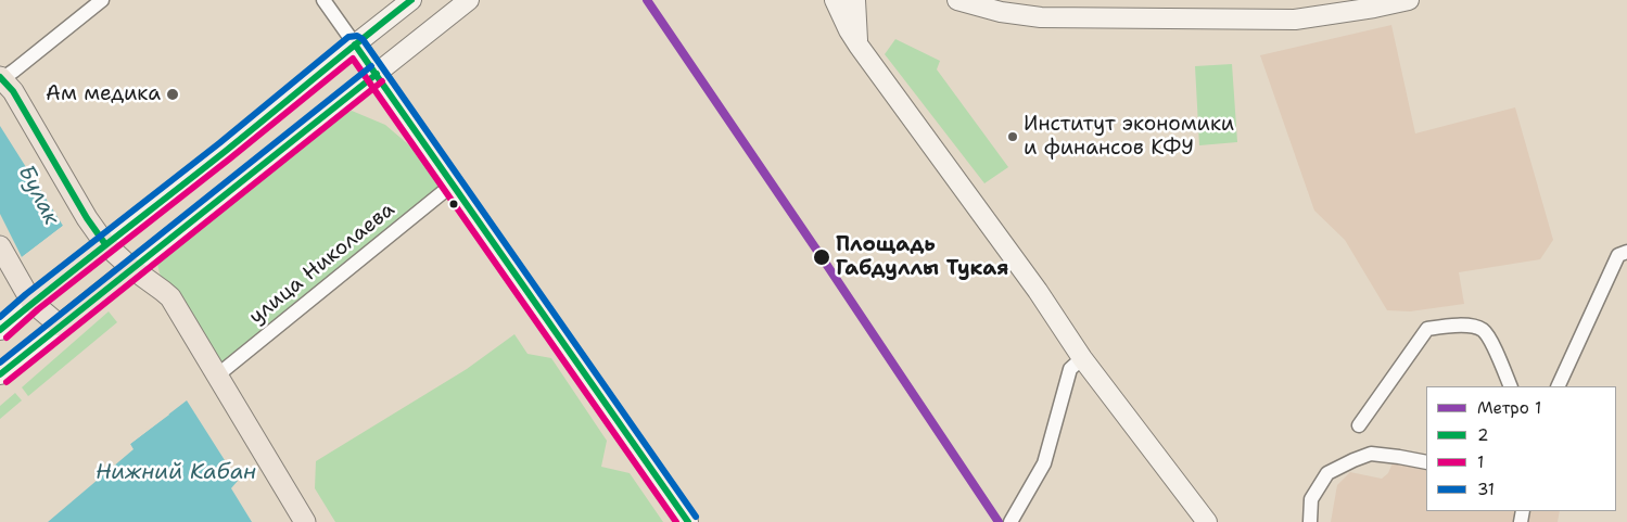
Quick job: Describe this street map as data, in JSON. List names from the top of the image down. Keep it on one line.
{"streets":{"street":["улица Николаева"]},"water":["Булак","Нижний Кабан"],"places":["Ам медика","Институт экономики и финансов КФУ","Площадь Габдуллы Тукая"],"lines":["metro line 1","transit line 2","transit line 31","transit line 1"],"legend":["Метро 1","2","1","31"]}
